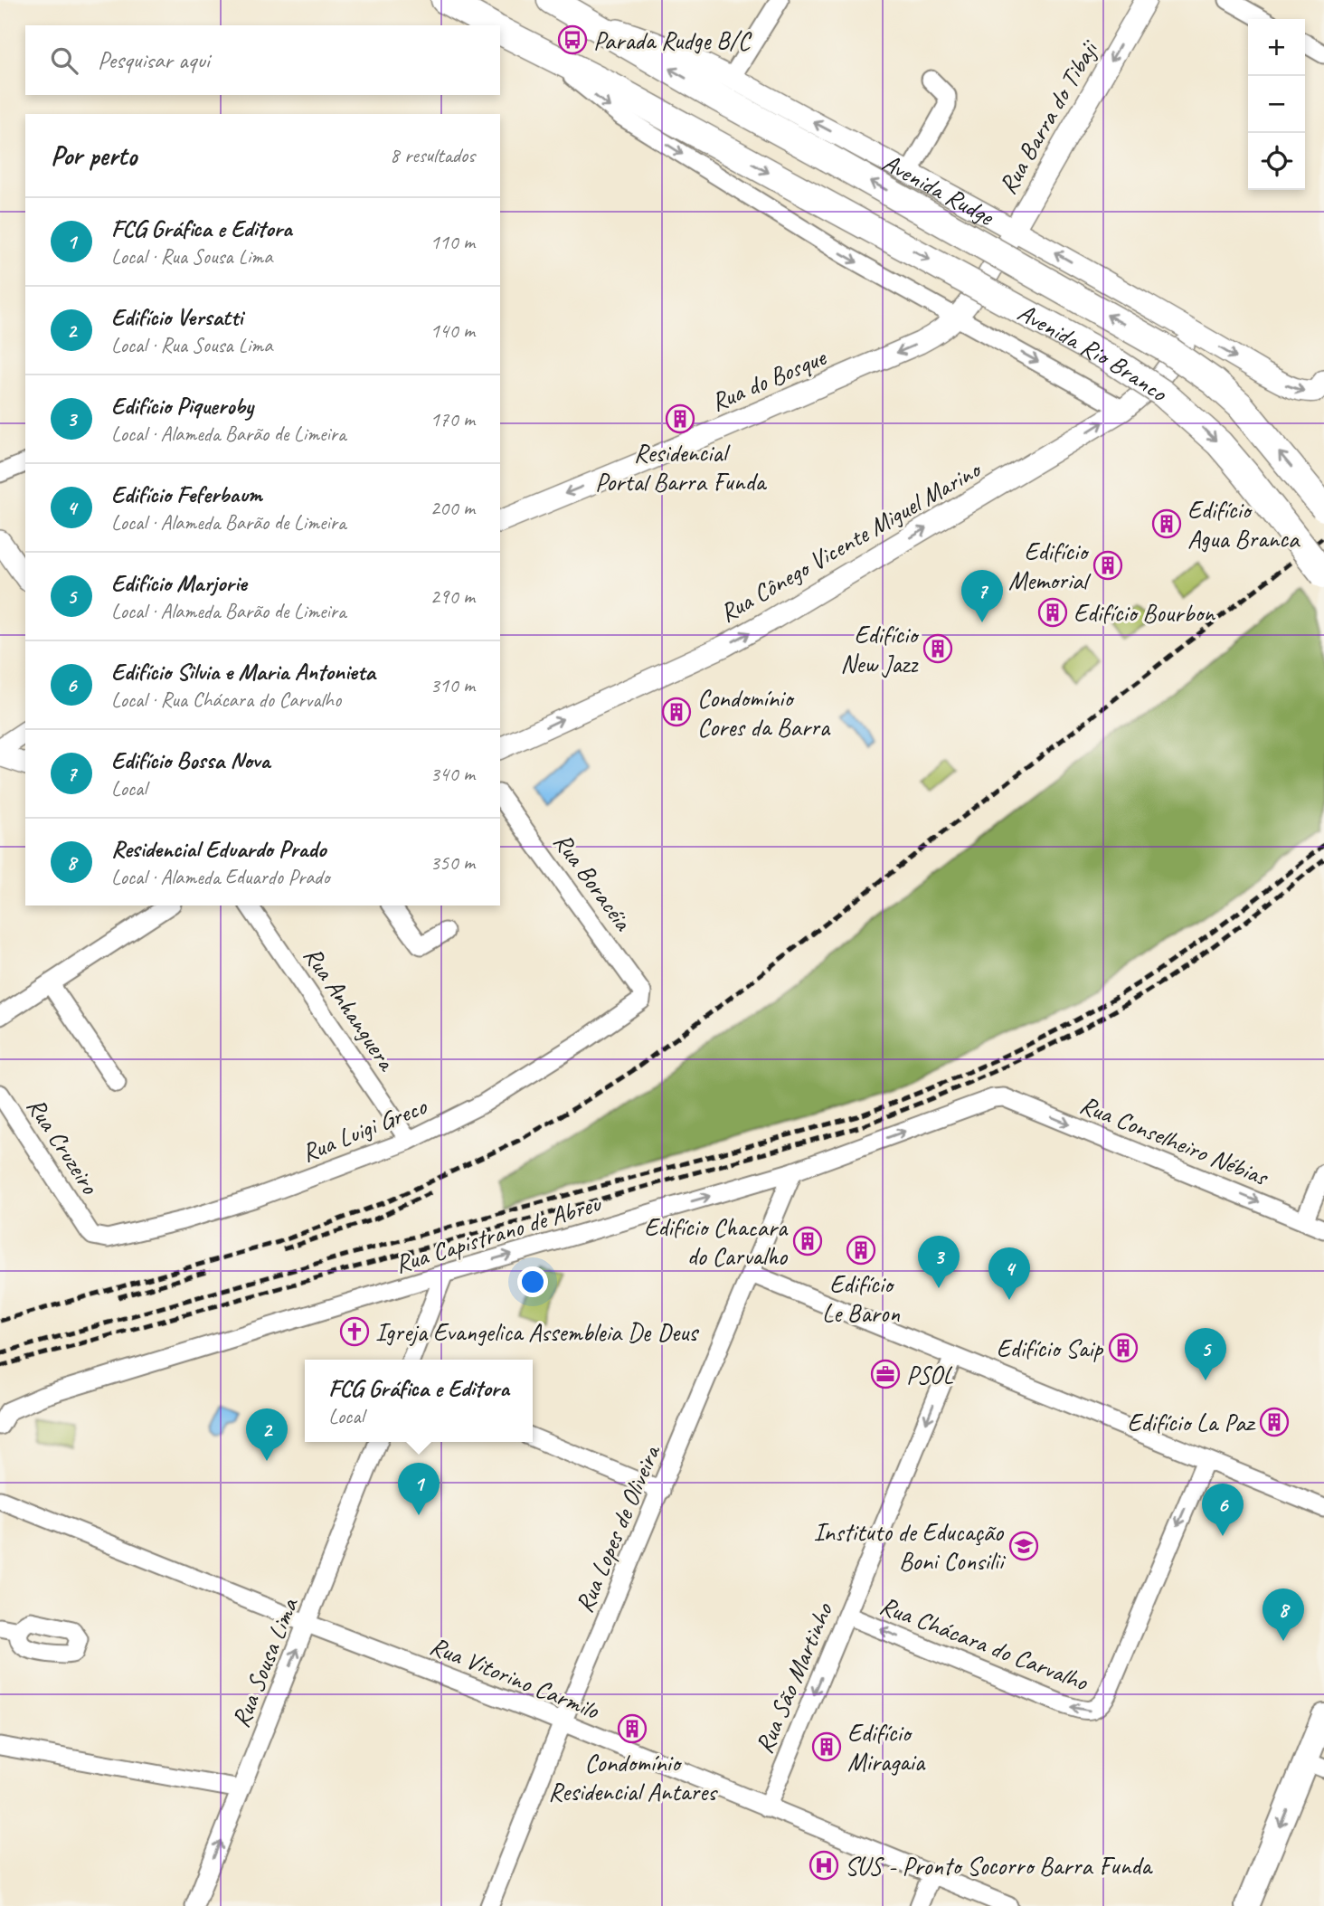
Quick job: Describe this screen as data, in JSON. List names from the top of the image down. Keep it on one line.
{"streets":{"main road":["Avenida Rudge","Avenida Rio Branco"],"street":["Rua Barra do Tibaji","Rua do Bosque","Rua Cônego Vicente Miguel Marino","Rua Boracéia","Rua Anhanguera","Rua Luigi Greco","Rua Conselheiro Nébias","Rua Cruzeiro","Rua Capistrano de Abreu","Rua Lopes de Oliveira","Rua Chácara do Carvalho","Rua Sousa Lima","Rua Vitorino Carmilo","Rua São Martinho"]},"crossings":[["Rua Barra do Tibaji","Avenida Rudge"],["Rua Barra do Tibaji","Rua do Bosque"],["Avenida Rudge","Avenida Rio Branco"],["Avenida Rudge","Rua do Bosque"],["Avenida Rudge","Rua Cônego Vicente Miguel Marino"],["Rua Boracéia","Rua Luigi Greco"],["Rua Anhanguera","Rua Luigi Greco"],["Rua Luigi Greco","Rua Cruzeiro"],["Rua Conselheiro Nébias","Rua Capistrano de Abreu"],["Rua Capistrano de Abreu","Rua Lopes de Oliveira"],["Rua Lopes de Oliveira","Rua Vitorino Carmilo"],["Rua Chácara do Carvalho","Rua São Martinho"],["Rua Sousa Lima","Rua Vitorino Carmilo"],["Rua Vitorino Carmilo","Rua São Martinho"]],"one_way":["Rua Barra do Tibaji","Rua do Bosque","Rua Cônego Vicente Miguel Marino","Rua Conselheiro Nébias","Rua Capistrano de Abreu","Rua Sousa Lima","Rua São Martinho"],"places":{"bus stop":["Parada Rudge B/C"],"building":["Residencial Portal Barra Funda","Edifício Agua Branca","Edifício Memorial","Edifício Bourbon","Edifício New Jazz","Condomínio Cores da Barra","Edifício Chacara do Carvalho","Edifício Le Baron","Edifício Saip","Edifício La Paz","Condomínio Residencial Antares","Edifício Miragaia"],"church":["Igreja Evangelica Assembleia De Deus"],"office":["PSOL"],"school or university":["Instituto de Educação Boni Consilii"],"hospital":["SUS - Pronto Socorro Barra Funda"]},"page":{"map_buttons":["+","−"],"search":"Pesquisar aqui","heading":["Por perto","8 resultados"],"list":[{"mark":"1","name":"FCG Gráfica e Editora","note":"Local · Rua Sousa Lima","value":"110 m"},{"mark":"2","name":"Edifício Versatti","note":"Local · Rua Sousa Lima","value":"140 m"},{"mark":"3","name":"Edifício Piqueroby","note":"Local · Alameda Barão de Limeira","value":"170 m"},{"mark":"4","name":"Edifício Feferbaum","note":"Local · Alameda Barão de Limeira","value":"200 m"},{"mark":"5","name":"Edifício Marjorie","note":"Local · Alameda Barão de Limeira","value":"290 m"},{"mark":"6","name":"Edifício Silvia e Maria Antonieta","note":"Local · Rua Chácara do Carvalho","value":"310 m"},{"mark":"7","name":"Edifício Bossa Nova","note":"Local","value":"340 m"},{"mark":"8","name":"Residencial Eduardo Prado","note":"Local · Alameda Eduardo Prado","value":"350 m"}],"pins":["7","3","4","5","2","1","6","8"],"popup":["FCG Gráfica e Editora","Local"]}}
